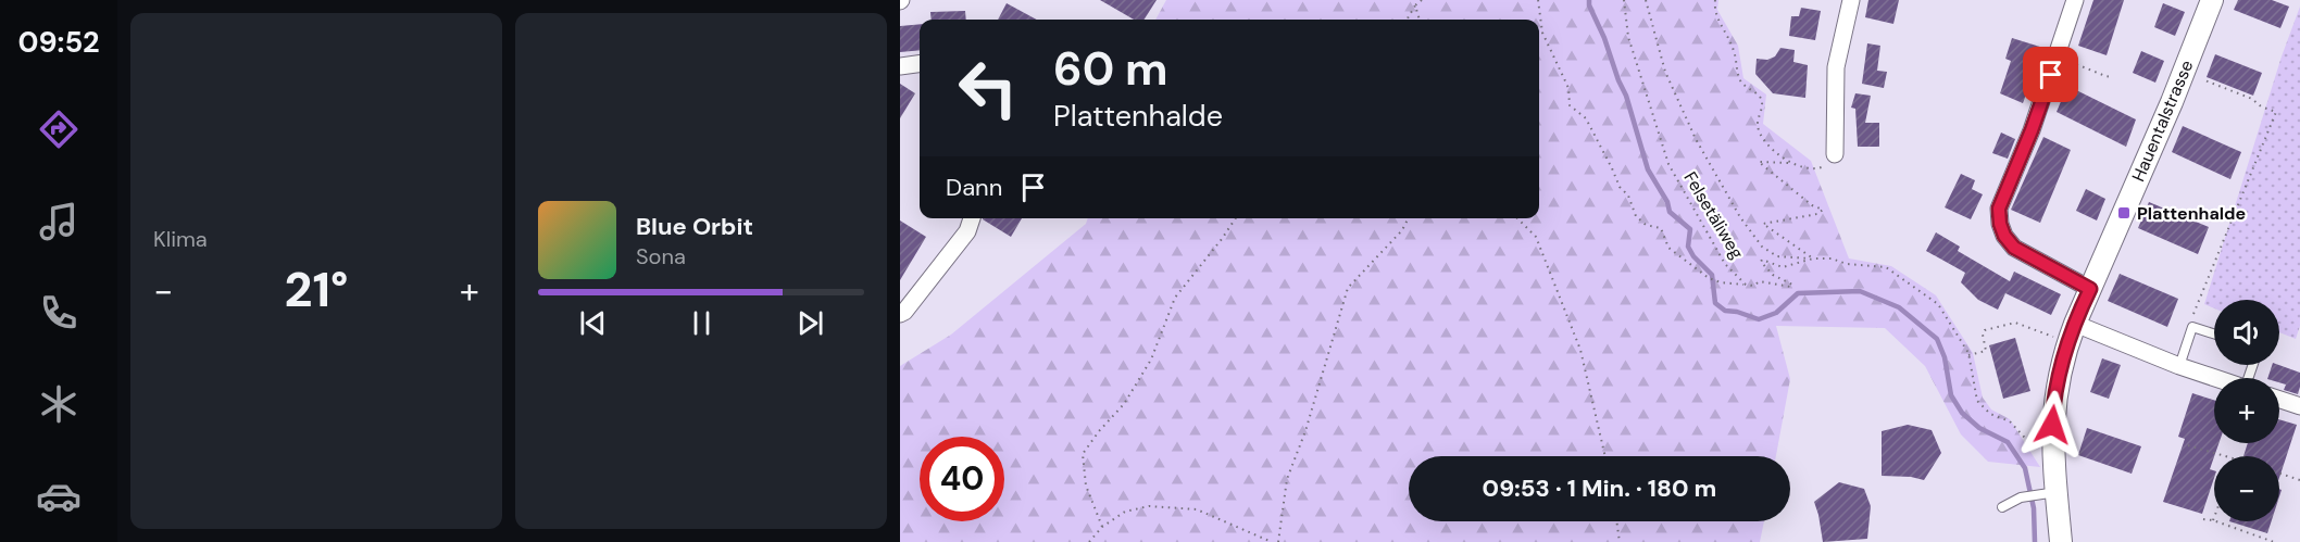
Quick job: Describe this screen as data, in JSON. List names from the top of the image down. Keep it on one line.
{"streets":{"street":["Hauentalstrasse"],"path":["Felsetäliweg"]},"places":{"transit":["Plattenhalde"]},"page":{"tabs":"09:52","tile":"Klima","turn":["60 m","Plattenhalde"],"then":"Dann","song":["Blue Orbit","Sona"],"heat":["−","21°","+"],"map_buttons":["+","−"],"limit":"40","trip":"09:53 · 1 Min. · 180 m"}}
